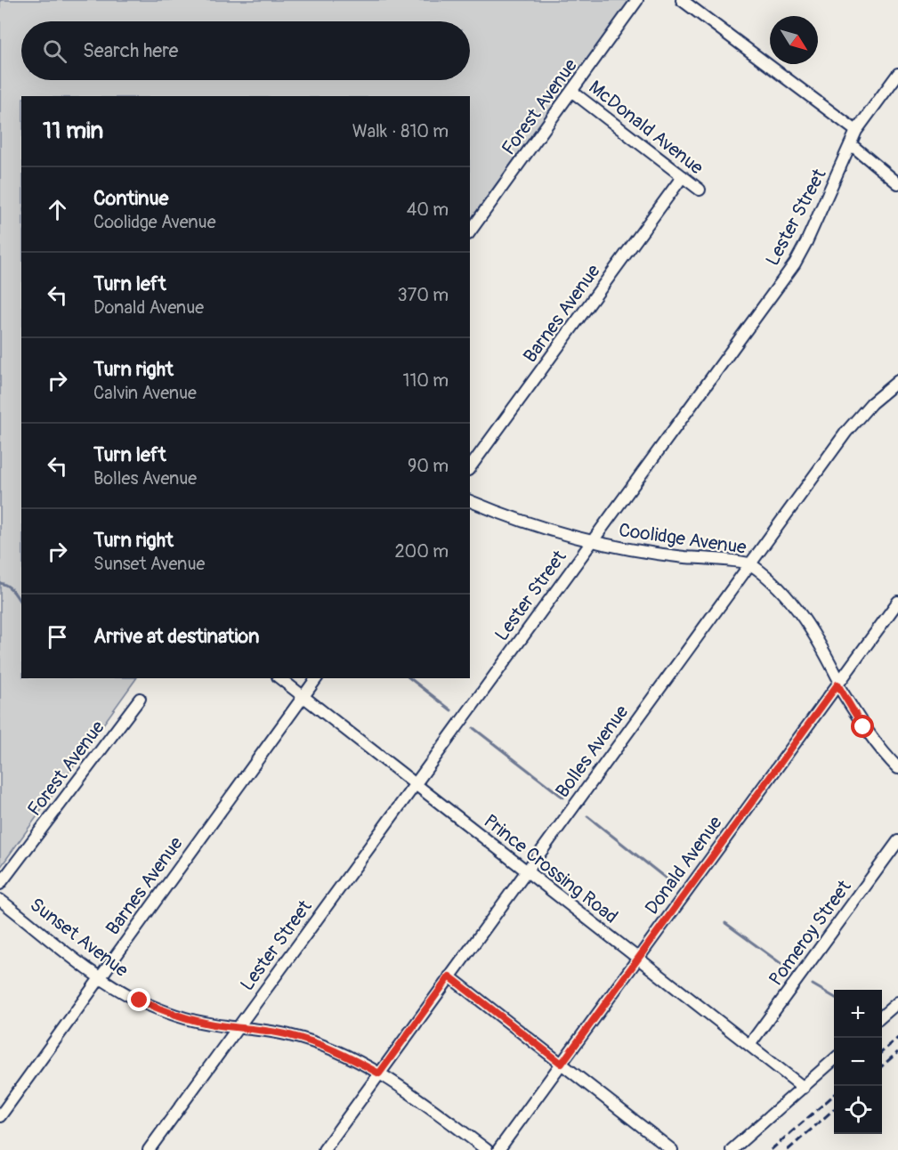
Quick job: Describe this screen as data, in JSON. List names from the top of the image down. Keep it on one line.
{"streets":{"street":["Forest Avenue","McDonald Avenue","Lester Street","Barnes Avenue","Coolidge Avenue","Bolles Avenue","Donald Avenue","Prince Crossing Road","Pomeroy Street","Sunset Avenue"]},"crossings":[["Forest Avenue","McDonald Avenue"],["McDonald Avenue","Barnes Avenue"],["Lester Street","Coolidge Avenue"],["Lester Street","Prince Crossing Road"],["Lester Street","Sunset Avenue"],["Barnes Avenue","Prince Crossing Road"],["Barnes Avenue","Sunset Avenue"],["Coolidge Avenue","Bolles Avenue"],["Coolidge Avenue","Donald Avenue"],["Bolles Avenue","Prince Crossing Road"],["Bolles Avenue","Sunset Avenue"],["Donald Avenue","Prince Crossing Road"],["Prince Crossing Road","Pomeroy Street"]],"north":"bottom right","page":{"search":"Search here","heading":["11 min","Walk · 810 m"],"list":[["Continue","Coolidge Avenue","40 m"],["Turn left","Donald Avenue","370 m"],["Turn right","Calvin Avenue","110 m"],["Turn left","Bolles Avenue","90 m"],["Turn right","Sunset Avenue","200 m"],"Arrive at destination"],"map_buttons":["+","−"]}}
